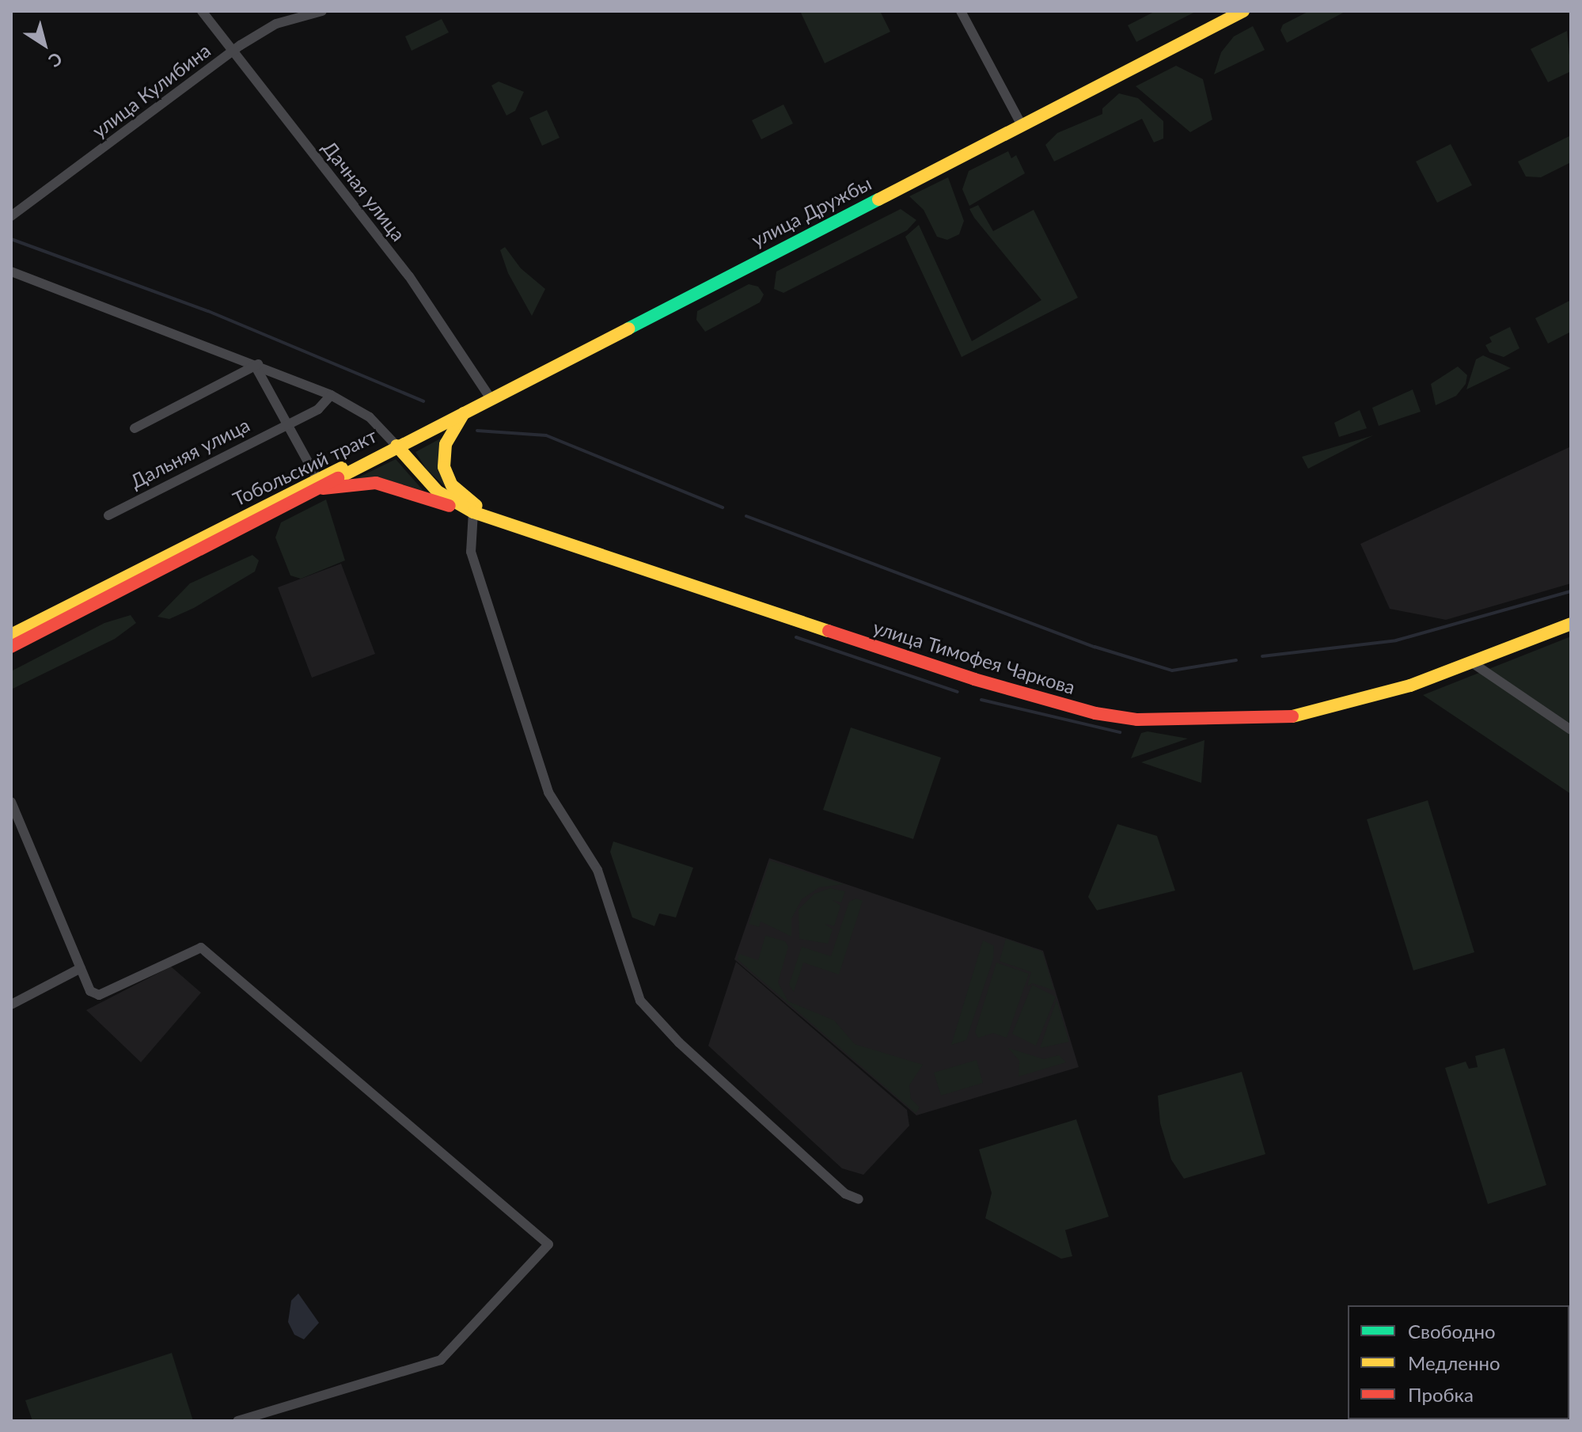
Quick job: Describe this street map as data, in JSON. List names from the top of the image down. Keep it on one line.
{"streets":{"main road":["улица Дружбы","Тобольский тракт","улица Тимофея Чаркова"],"street":["улица Кулибина","Дачная улица","Дальняя улица"]},"crossings":[["улица Кулибина","Дачная улица"],["Дачная улица","улица Дружбы"],["улица Дружбы","Тобольский тракт"],["улица Дружбы","улица Тимофея Чаркова"],["Тобольский тракт","улица Тимофея Чаркова"]],"legend":["Свободно","Медленно","Пробка"],"north":"bottom right"}
